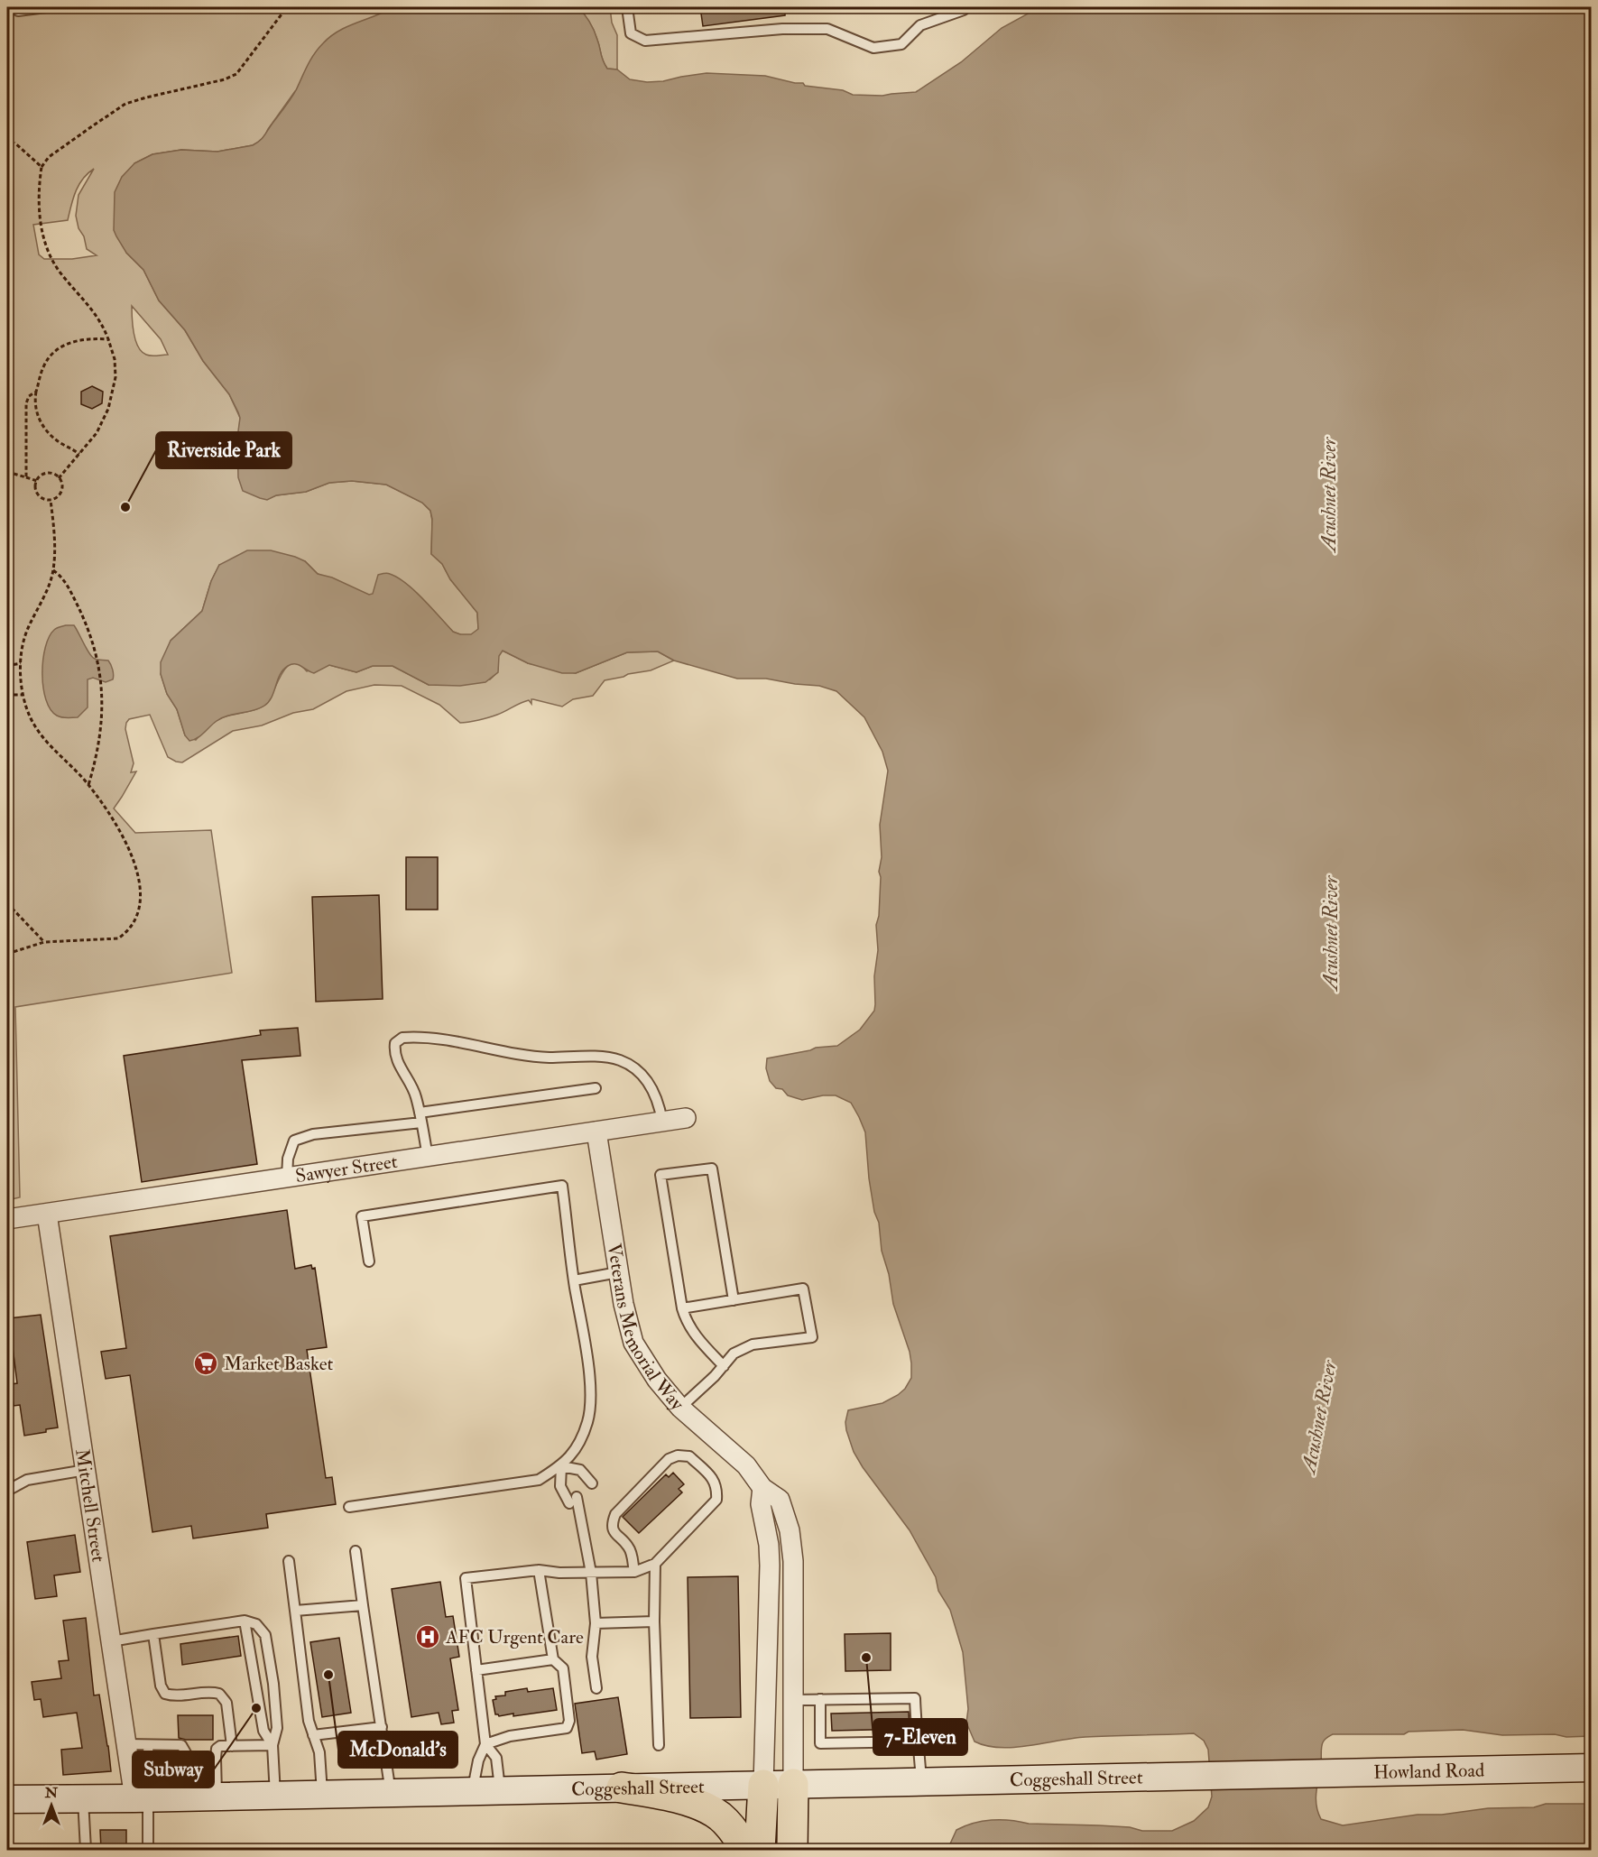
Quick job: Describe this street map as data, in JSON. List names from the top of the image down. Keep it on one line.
{"streets":{"main road":["Howland Road","Coggeshall Street"],"street":["Sawyer Street","Veterans Memorial Way","Mitchell Street"]},"crossings":[["Sawyer Street","Veterans Memorial Way"],["Sawyer Street","Mitchell Street"],["Veterans Memorial Way","Coggeshall Street"],["Mitchell Street","Coggeshall Street"],["Howland Road","Coggeshall Street"]],"water":["Acushnet River"],"places":{"other":["Riverside Park","7-Eleven","McDonald's","Subway"],"supermarket":["Market Basket"],"hospital":["AFC Urgent Care"]},"north":"top"}
